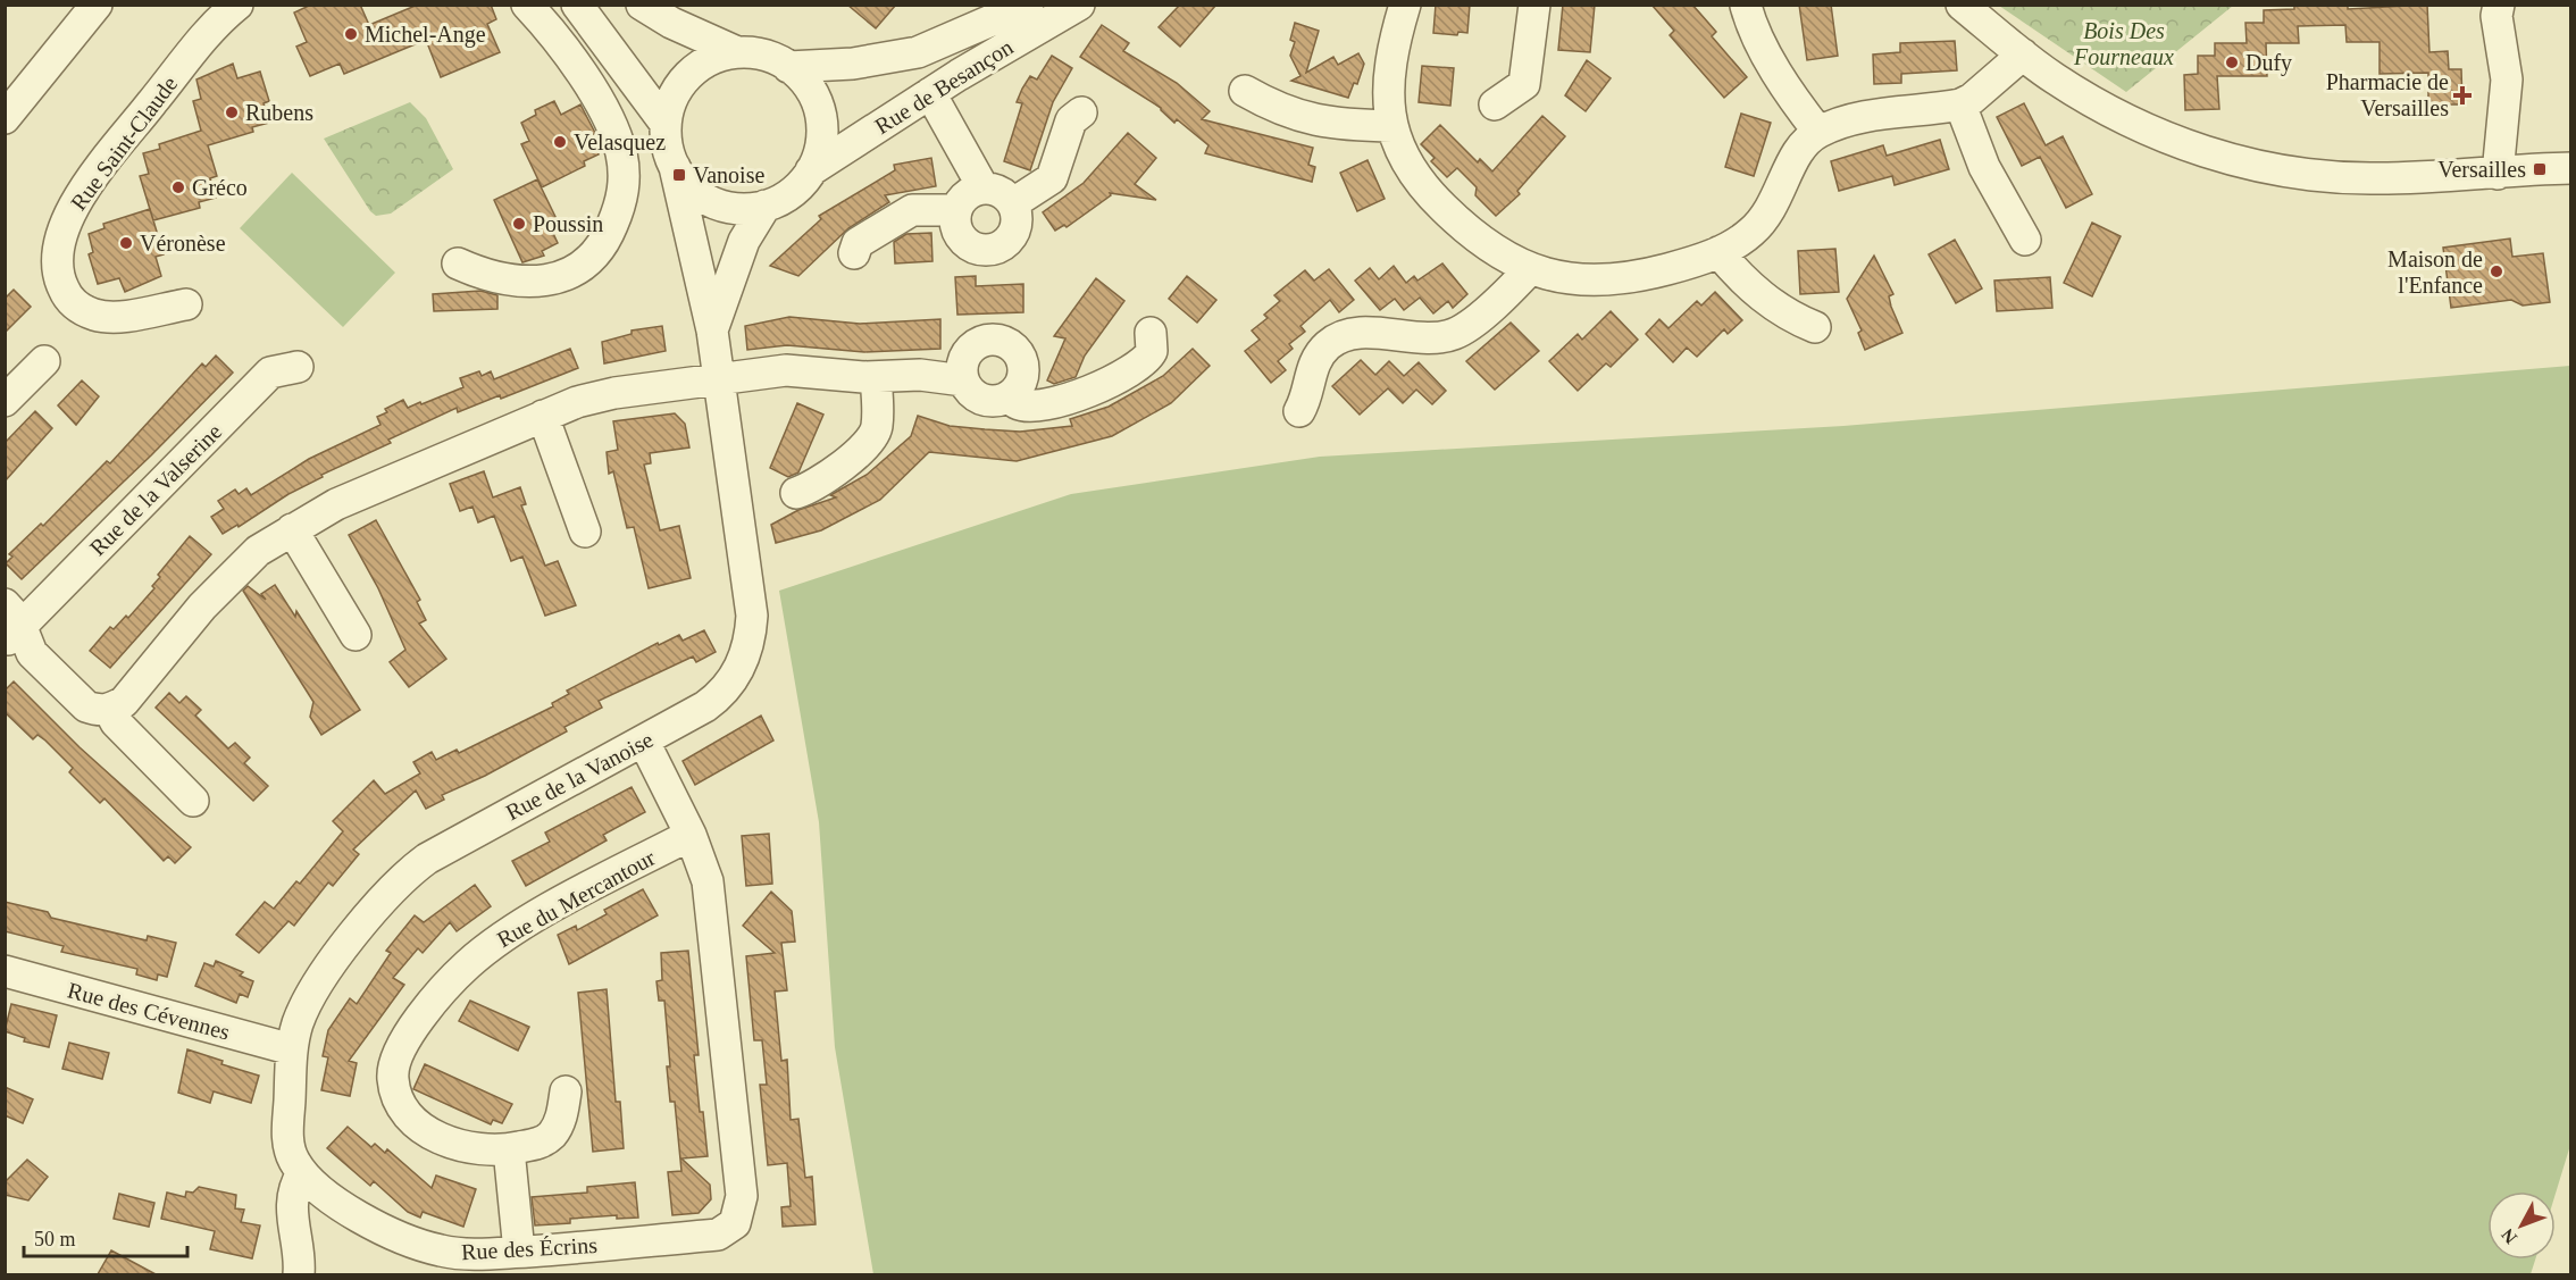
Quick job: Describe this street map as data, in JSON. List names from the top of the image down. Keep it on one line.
{"streets":{"street":["Rue de Besançon","Rue Saint-Claude","Rue de la Valserine","Rue de la Vanoise","Rue du Mercantour","Rue des Cévennes","Rue des Écrins"]},"crossings":[["Rue de Besançon","Rue de la Vanoise"],["Rue de la Vanoise","Rue des Cévennes"],["Rue de la Vanoise","Rue des Écrins"],["Rue du Mercantour","Rue des Écrins"]],"parks":["Bois Des Fourneaux"],"places":{"other":["Michel-Ange","Dufy","Rubens","Velasquez","Gréco","Poussin","Véronèse","Maison de l'Enfance"],"health":["Pharmacie de Versailles"],"transit":["Versailles","Vanoise"]},"scale_bar":"50 m","north":"bottom left"}
